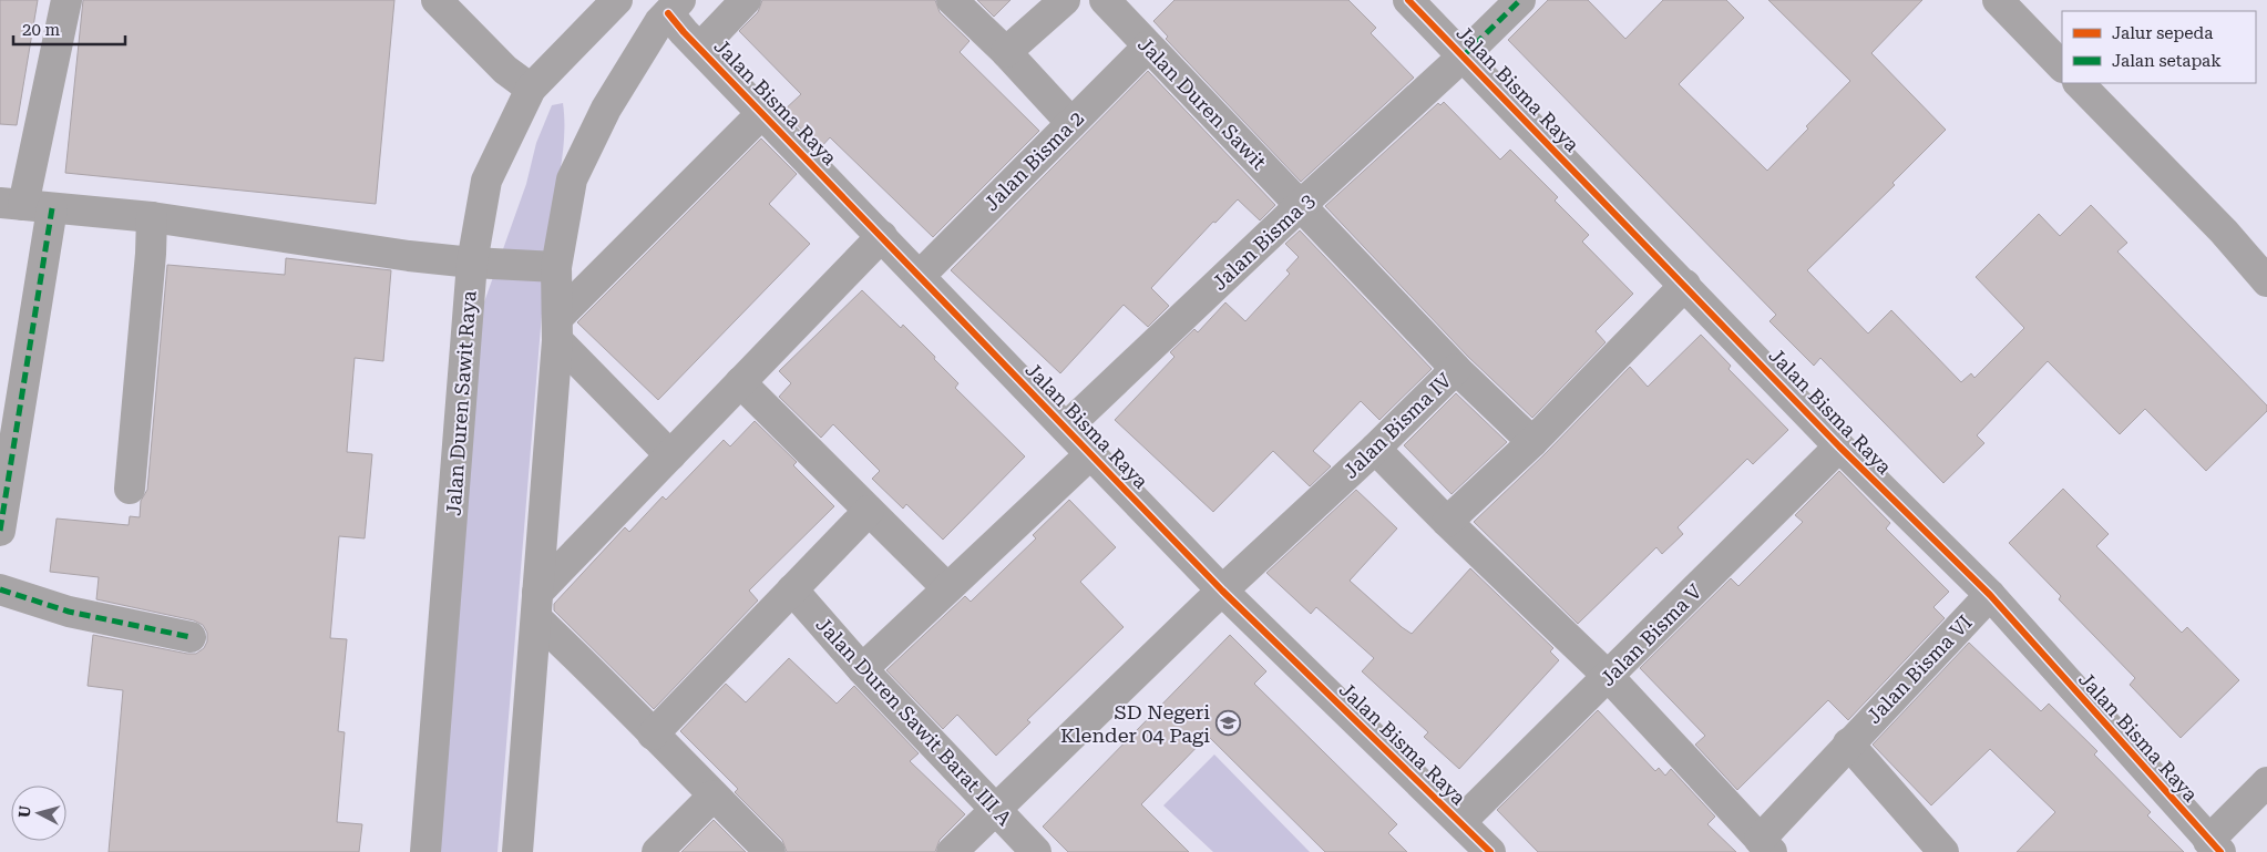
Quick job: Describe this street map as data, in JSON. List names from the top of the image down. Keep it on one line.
{"streets":{"street":["Jalan Bisma Raya","Jalan Duren Sawit","Jalan Bisma 2","Jalan Bisma 3","Jalan Duren Sawit Raya","Jalan Bisma IV","Jalan Bisma V","Jalan Bisma VI","Jalan Duren Sawit Barat III A"]},"crossings":[["Jalan Bisma Raya","Jalan Bisma 2"],["Jalan Bisma Raya","Jalan Bisma 3"],["Jalan Bisma Raya","Jalan Bisma IV"],["Jalan Bisma Raya","Jalan Bisma V"],["Jalan Bisma Raya","Jalan Bisma VI"],["Jalan Duren Sawit","Jalan Bisma 2"],["Jalan Duren Sawit","Jalan Bisma 3"],["Jalan Duren Sawit","Jalan Bisma IV"],["Jalan Bisma 3","Jalan Bisma IV"],["Jalan Bisma IV","Jalan Duren Sawit Barat III A"]],"places":{"school or university":["SD Negeri Klender 04 Pagi"]},"legend":["Jalur sepeda","Jalan setapak"],"scale_bar":"20 m","north":"left"}
